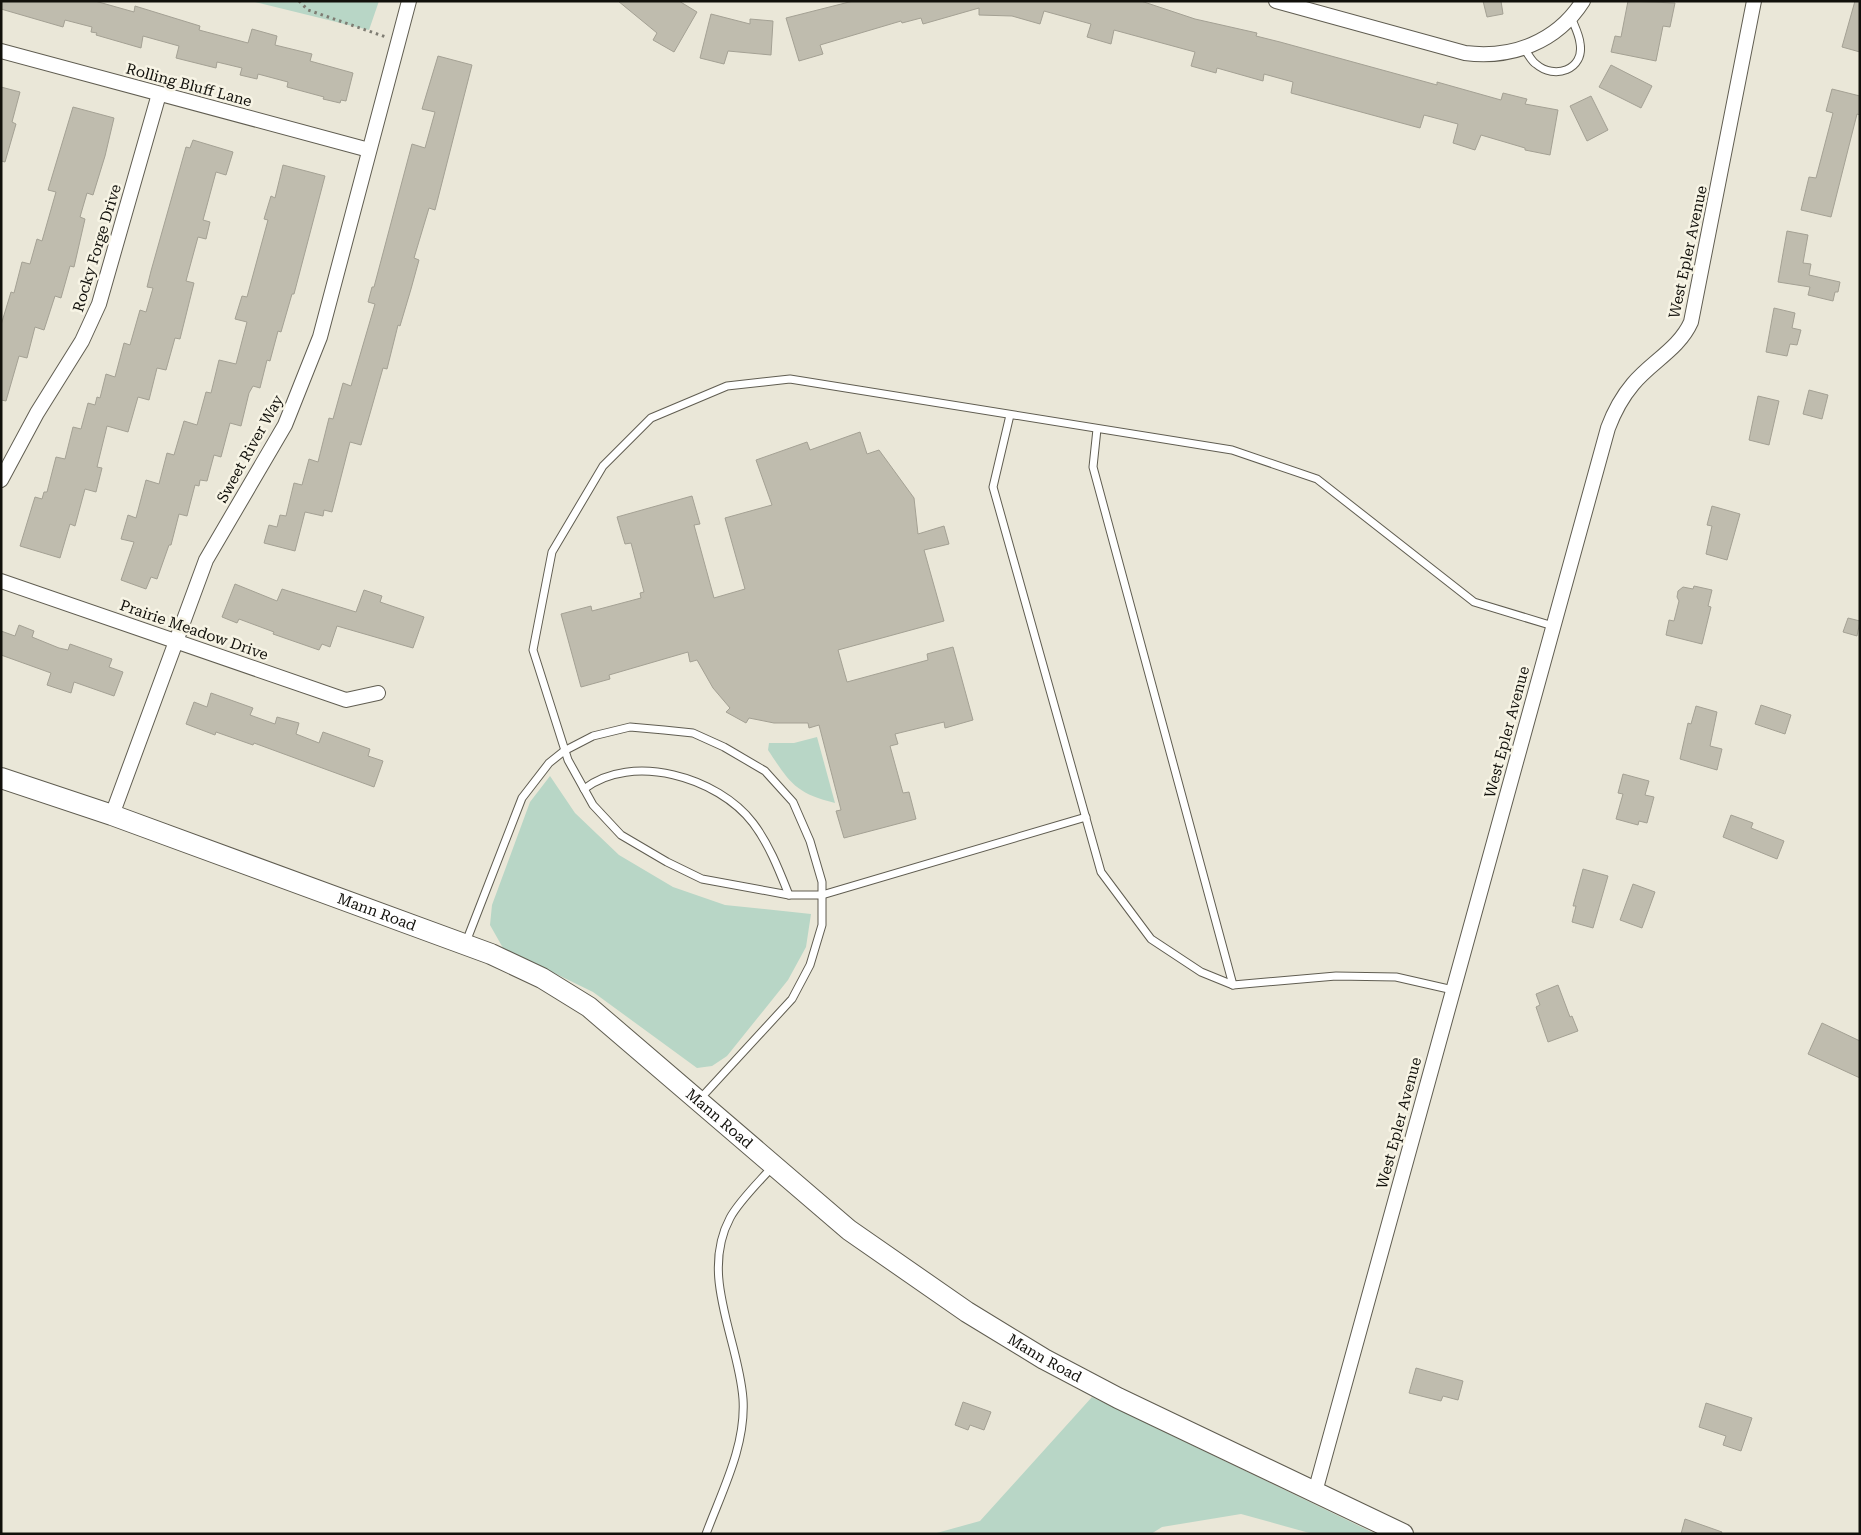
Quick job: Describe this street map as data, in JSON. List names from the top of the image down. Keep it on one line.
{"streets":{"main road":["Mann Road"],"street":["Rolling Bluff Lane","Rocky Forge Drive","West Epler Avenue","Sweet River Way","Prairie Meadow Drive"]},"crossings":[["Rolling Bluff Lane","Rocky Forge Drive"],["Rolling Bluff Lane","Sweet River Way"],["West Epler Avenue","Mann Road"],["Sweet River Way","Prairie Meadow Drive"],["Sweet River Way","Mann Road"]]}
